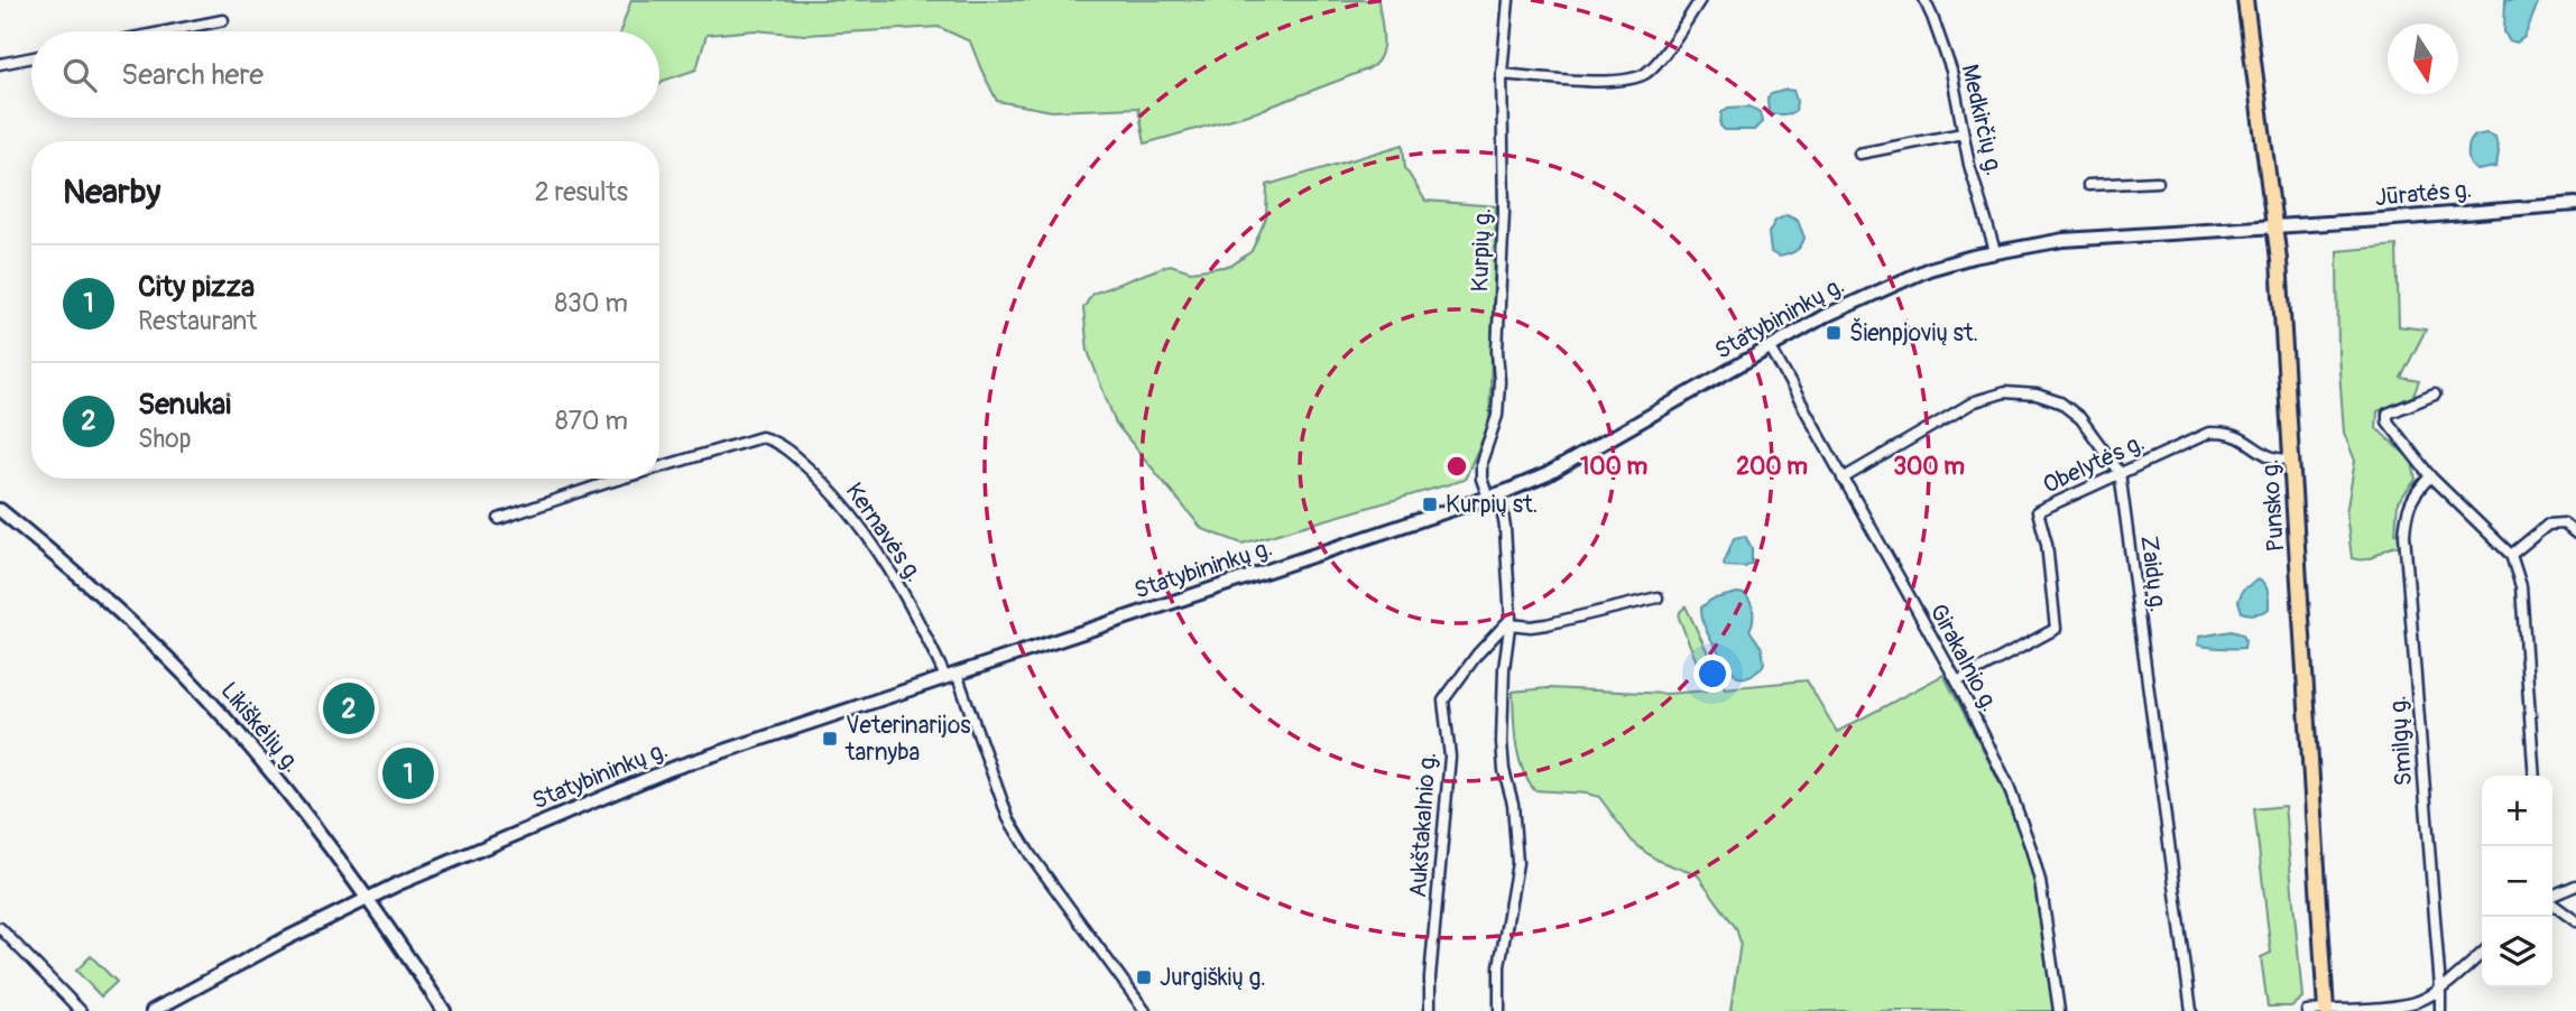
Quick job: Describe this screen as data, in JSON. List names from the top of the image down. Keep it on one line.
{"streets":{"main road":["Punsko g."],"street":["Medkirčių g.","Jūratės g.","Kurpių g.","Statybininkų g.","Obelytės g.","Kernavės g.","Zaidų g.","Girakalnio g.","Likiškėlių g.","Smilgų g.","Aukštakalnio g."]},"crossings":[["Medkirčių g.","Statybininkų g."],["Jūratės g.","Statybininkų g."],["Jūratės g.","Punsko g."],["Kurpių g.","Statybininkų g."],["Statybininkų g.","Punsko g."],["Statybininkų g.","Kernavės g."],["Statybininkų g.","Girakalnio g."],["Statybininkų g.","Likiškėlių g."],["Obelytės g.","Punsko g."],["Obelytės g.","Zaidų g."],["Obelytės g.","Girakalnio g."],["Zaidų g.","Girakalnio g."]],"places":{"transit":["Šienpjovių st.","Kurpių st.","Veterinarijos tarnyba","Jurgiškių g."]},"north":"bottom","page":{"search":"Search here","heading":["Nearby","2 results"],"list":[{"mark":"1","name":"City pizza","note":"Restaurant","value":"830 m"},{"mark":"2","name":"Senukai","note":"Shop","value":"870 m"}],"pins":["2","1"],"map_buttons":["+","−"]},"rings":["100 m","200 m","300 m"]}
